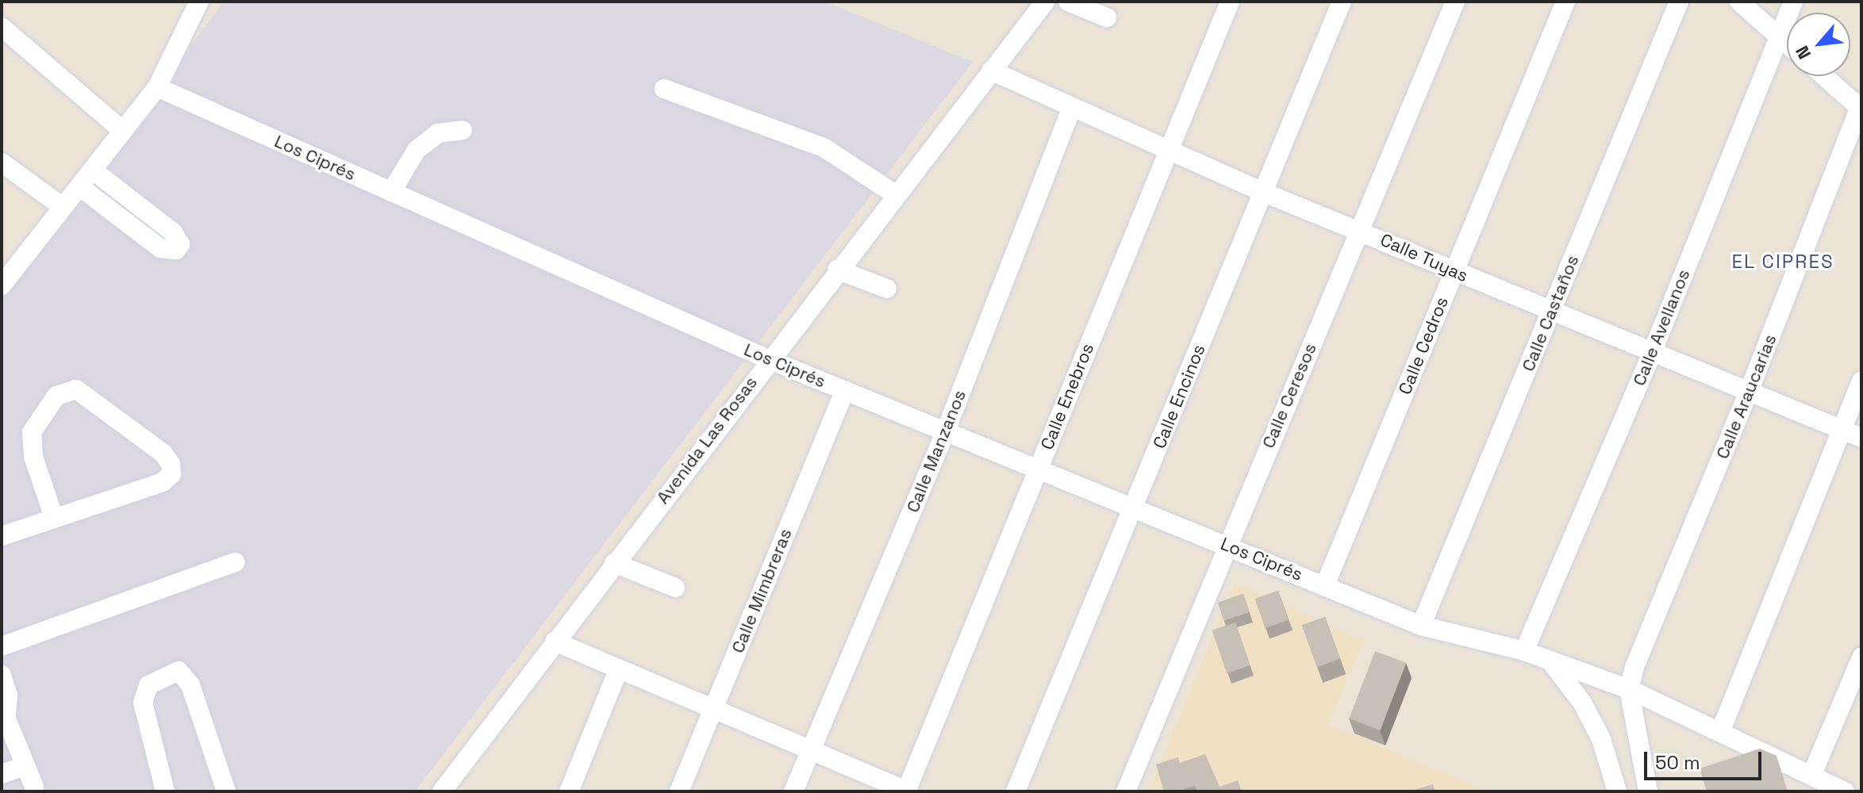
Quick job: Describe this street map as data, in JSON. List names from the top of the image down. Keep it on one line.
{"streets":{"street":["Los Ciprés","Calle Tuyas","Calle Castaños","Calle Avellanos","Calle Cedros","Calle Ceresos","Calle Enebros","Calle Encinos","Calle Araucarias","Avenida Las Rosas","Calle Manzanos","Calle Mimbreras"]},"crossings":[["Los Ciprés","Calle Castaños"],["Los Ciprés","Calle Avellanos"],["Los Ciprés","Calle Cedros"],["Los Ciprés","Calle Ceresos"],["Los Ciprés","Calle Enebros"],["Los Ciprés","Calle Encinos"],["Los Ciprés","Calle Araucarias"],["Los Ciprés","Avenida Las Rosas"],["Los Ciprés","Calle Manzanos"],["Los Ciprés","Calle Mimbreras"],["Calle Tuyas","Calle Castaños"],["Calle Tuyas","Calle Avellanos"],["Calle Tuyas","Calle Cedros"],["Calle Tuyas","Calle Ceresos"],["Calle Tuyas","Calle Enebros"],["Calle Tuyas","Calle Encinos"],["Calle Tuyas","Calle Araucarias"],["Calle Tuyas","Avenida Las Rosas"],["Calle Tuyas","Calle Manzanos"]],"districts":["EL CIPRES"],"scale_bar":"50 m","north":"bottom left"}
